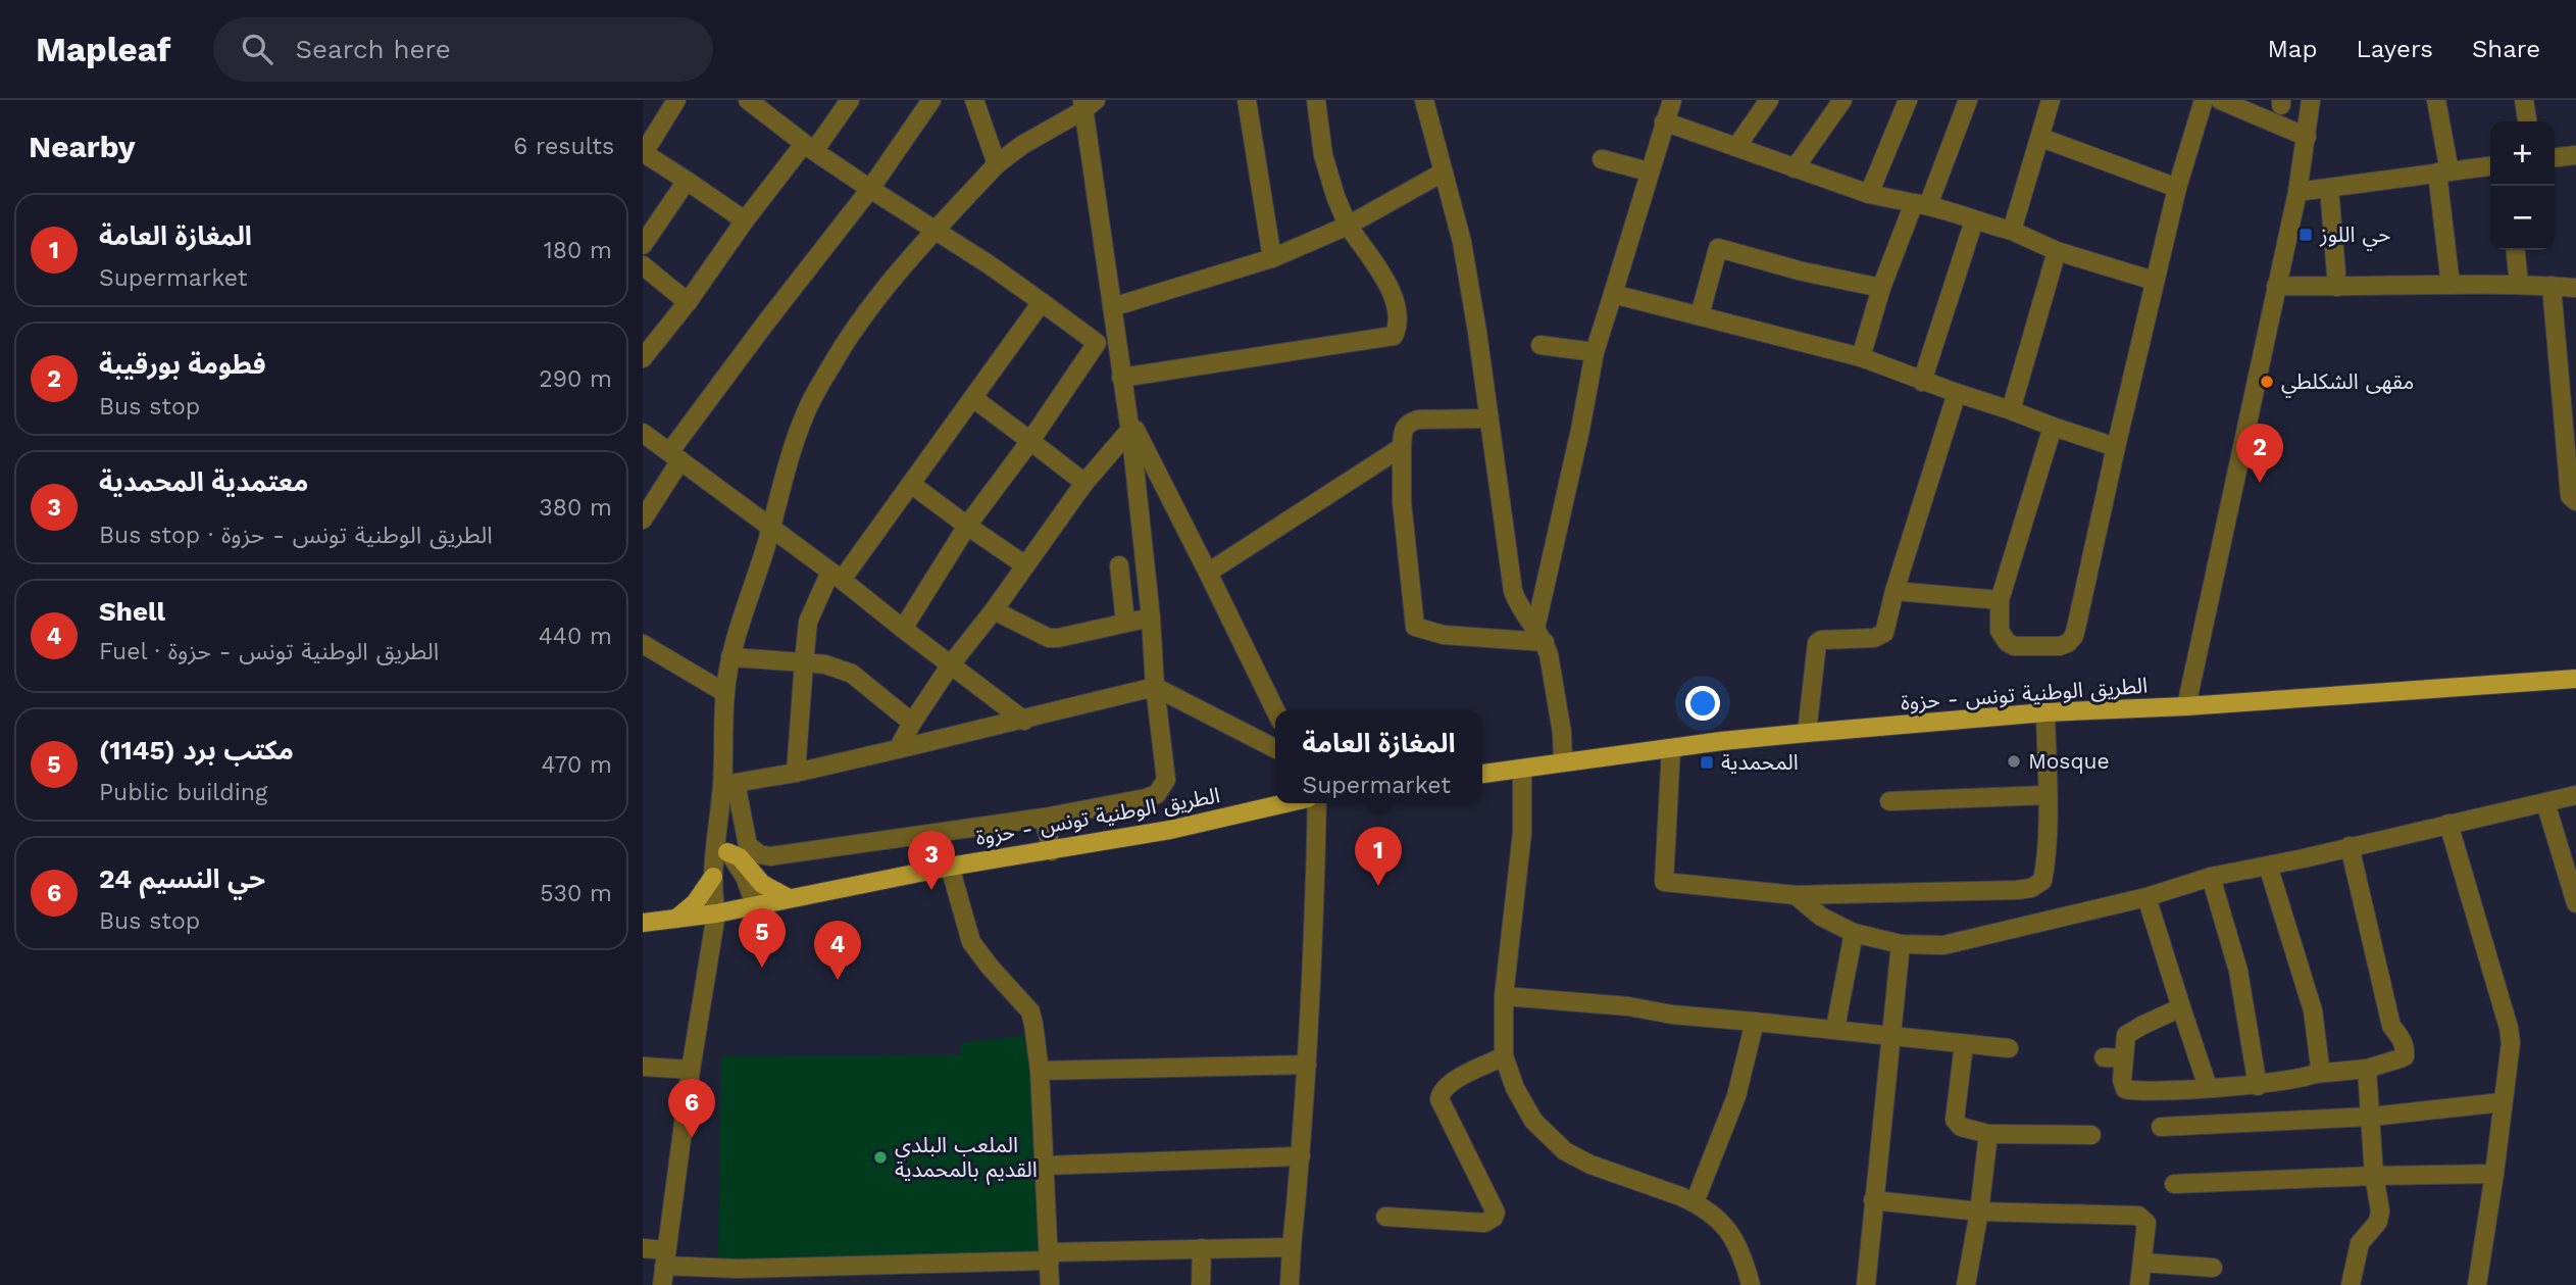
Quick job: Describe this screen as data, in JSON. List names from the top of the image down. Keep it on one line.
{"streets":{"main road":["الطريق الوطنية تونس - حزوة"]},"places":{"transit":["حي اللوز","المحمدية"],"other":["مقهى الشكلطي","Mosque","الملعب البلدي القديم بالمحمدية"]},"page":{"header":"Mapleaf","search":"Search here","nav":["Map","Layers","Share"],"heading":["Nearby","6 results"],"map_buttons":["+","−"],"list":[{"mark":"1","name":"المغازة العامة","note":"Supermarket","value":"180 m"},{"mark":"2","name":"فطومة بورقيبة","note":"Bus stop","value":"290 m"},{"mark":"3","name":"معتمدية المحمدية","note":"Bus stop · الطريق الوطنية تونس - حزوة","value":"380 m"},{"mark":"4","name":"Shell","note":"Fuel · الطريق الوطنية تونس - حزوة","value":"440 m"},{"mark":"5","name":"مكتب برد (1145)","note":"Public building","value":"470 m"},{"mark":"6","name":"حي النسيم 24","note":"Bus stop","value":"530 m"}],"pins":["2","1","3","5","4","6"],"popup":["المغازة العامة","Supermarket"]}}
